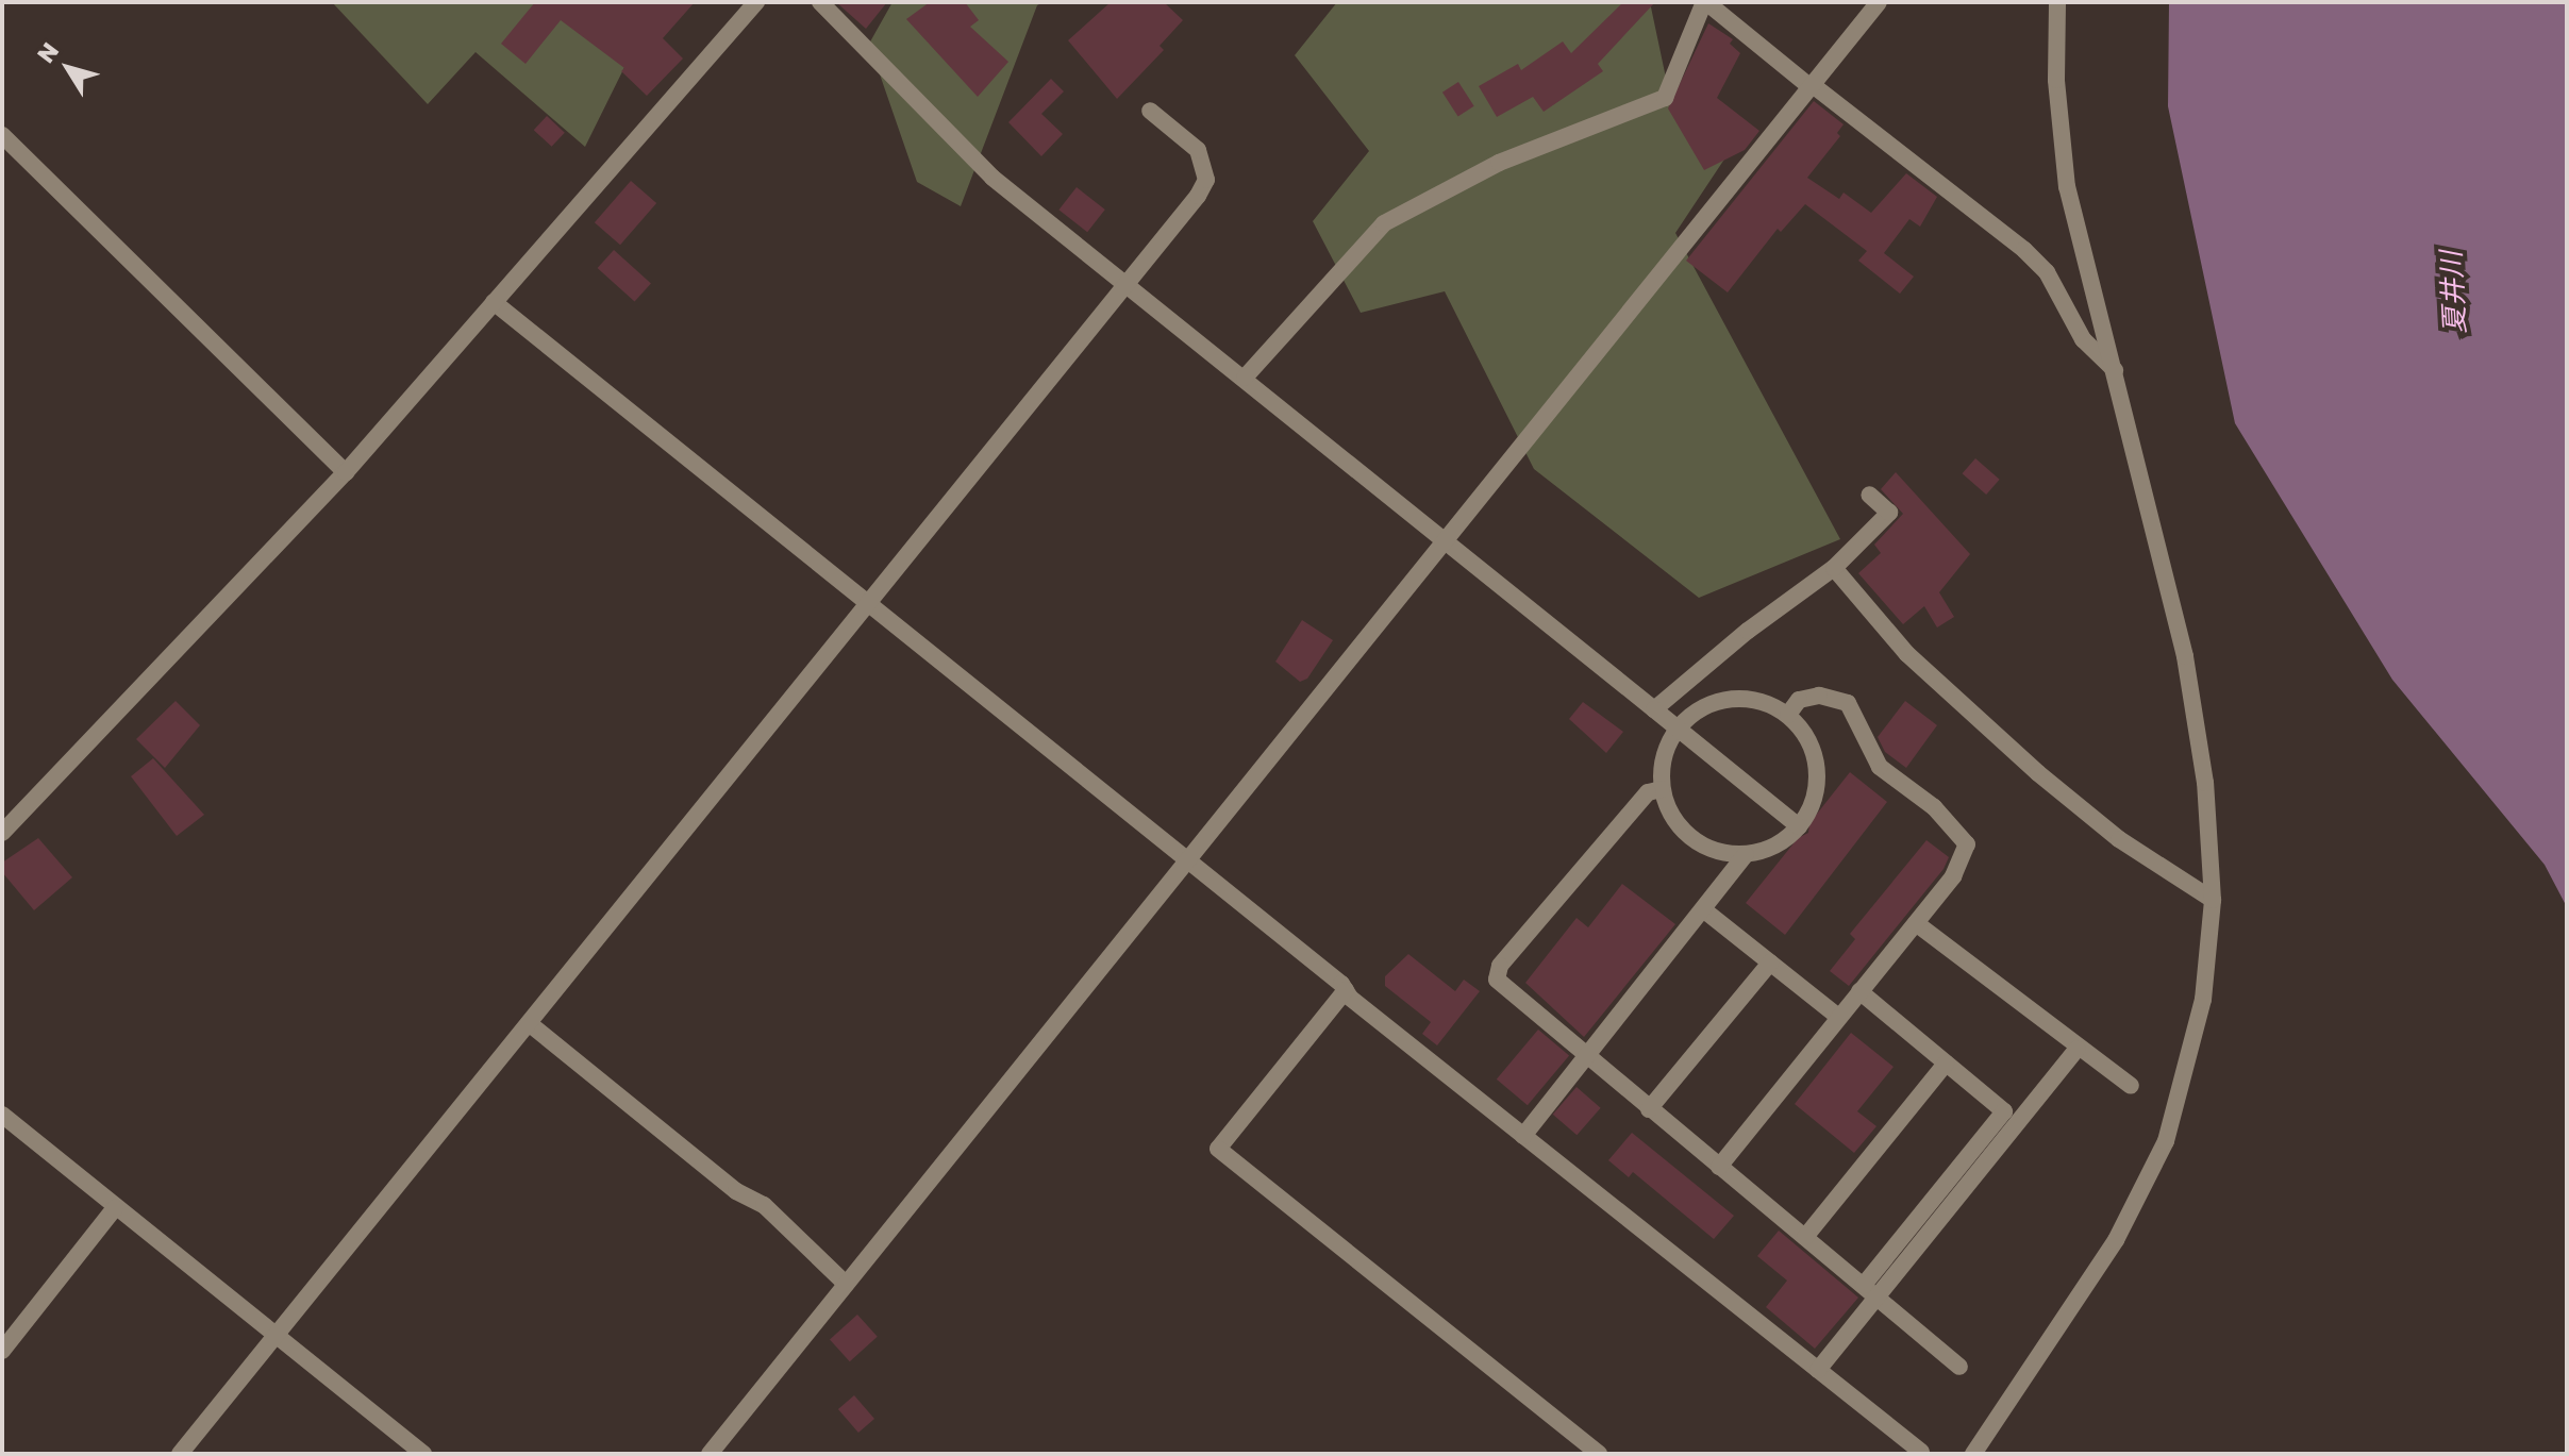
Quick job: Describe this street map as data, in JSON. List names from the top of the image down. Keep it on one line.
{"water":["夏井川"],"north":"top left"}
